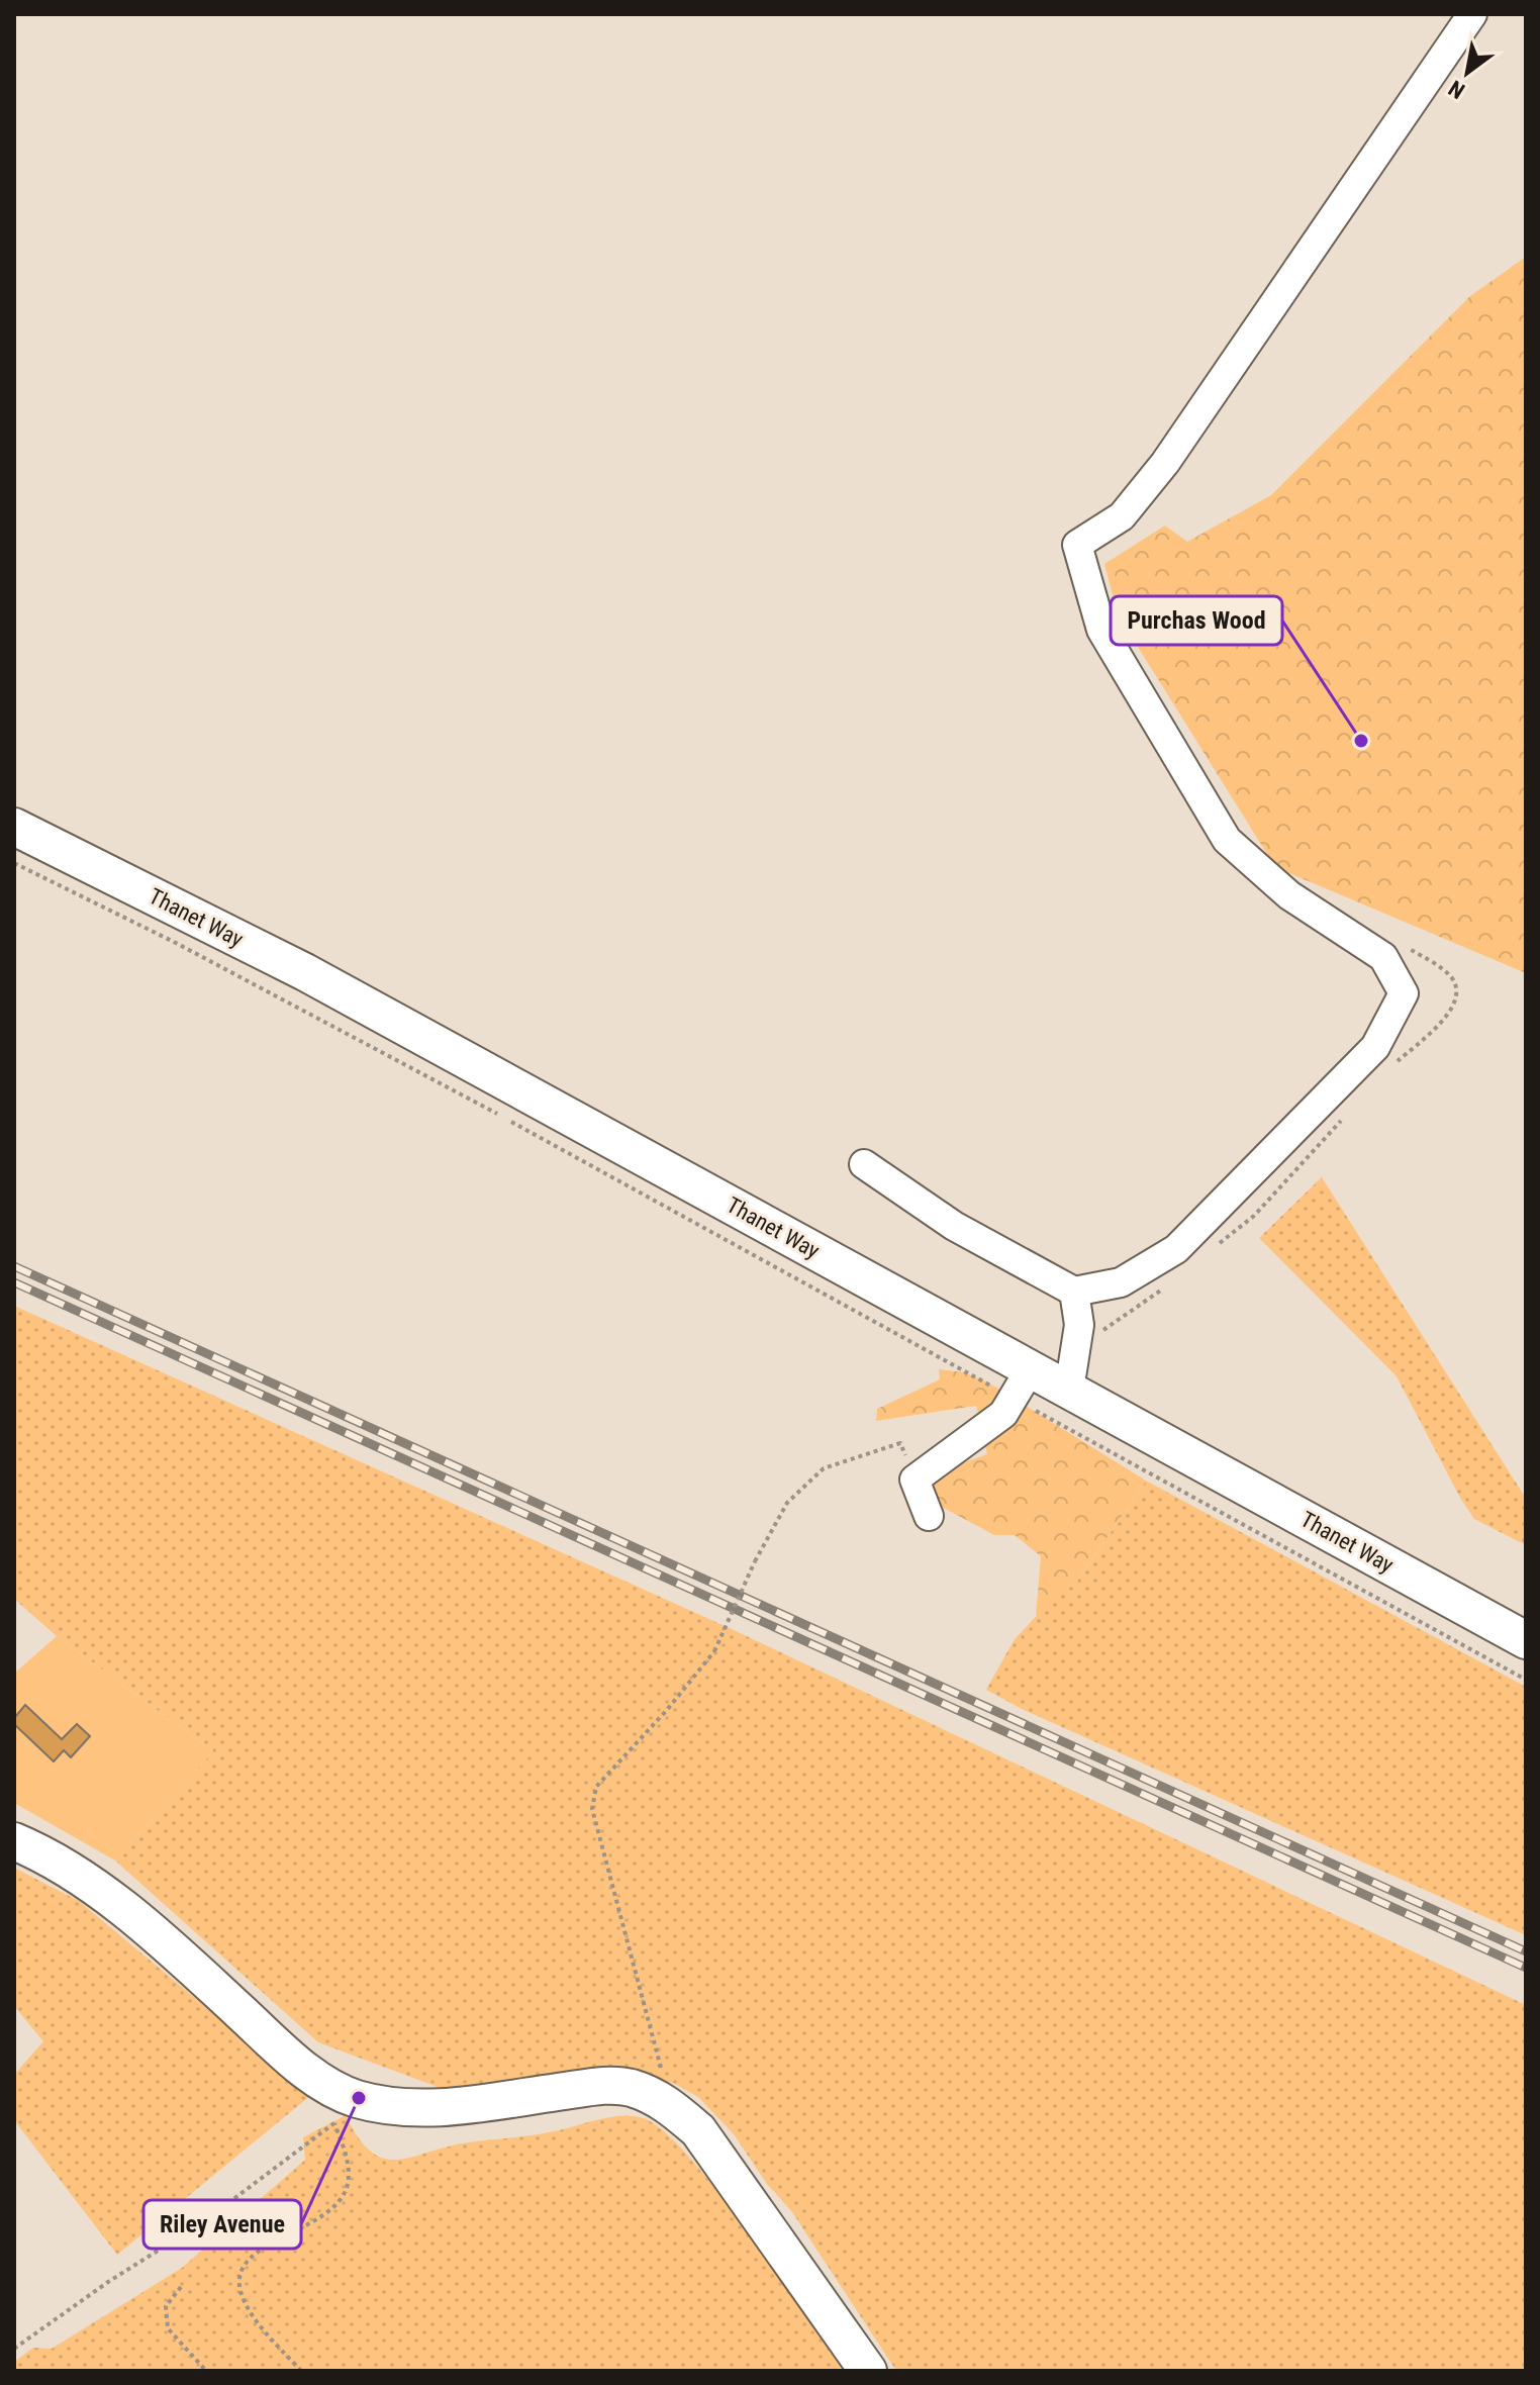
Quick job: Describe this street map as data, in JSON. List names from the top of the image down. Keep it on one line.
{"streets":{"main road":["Thanet Way"]},"places":["Purchas Wood","Riley Avenue"],"north":"bottom left"}
